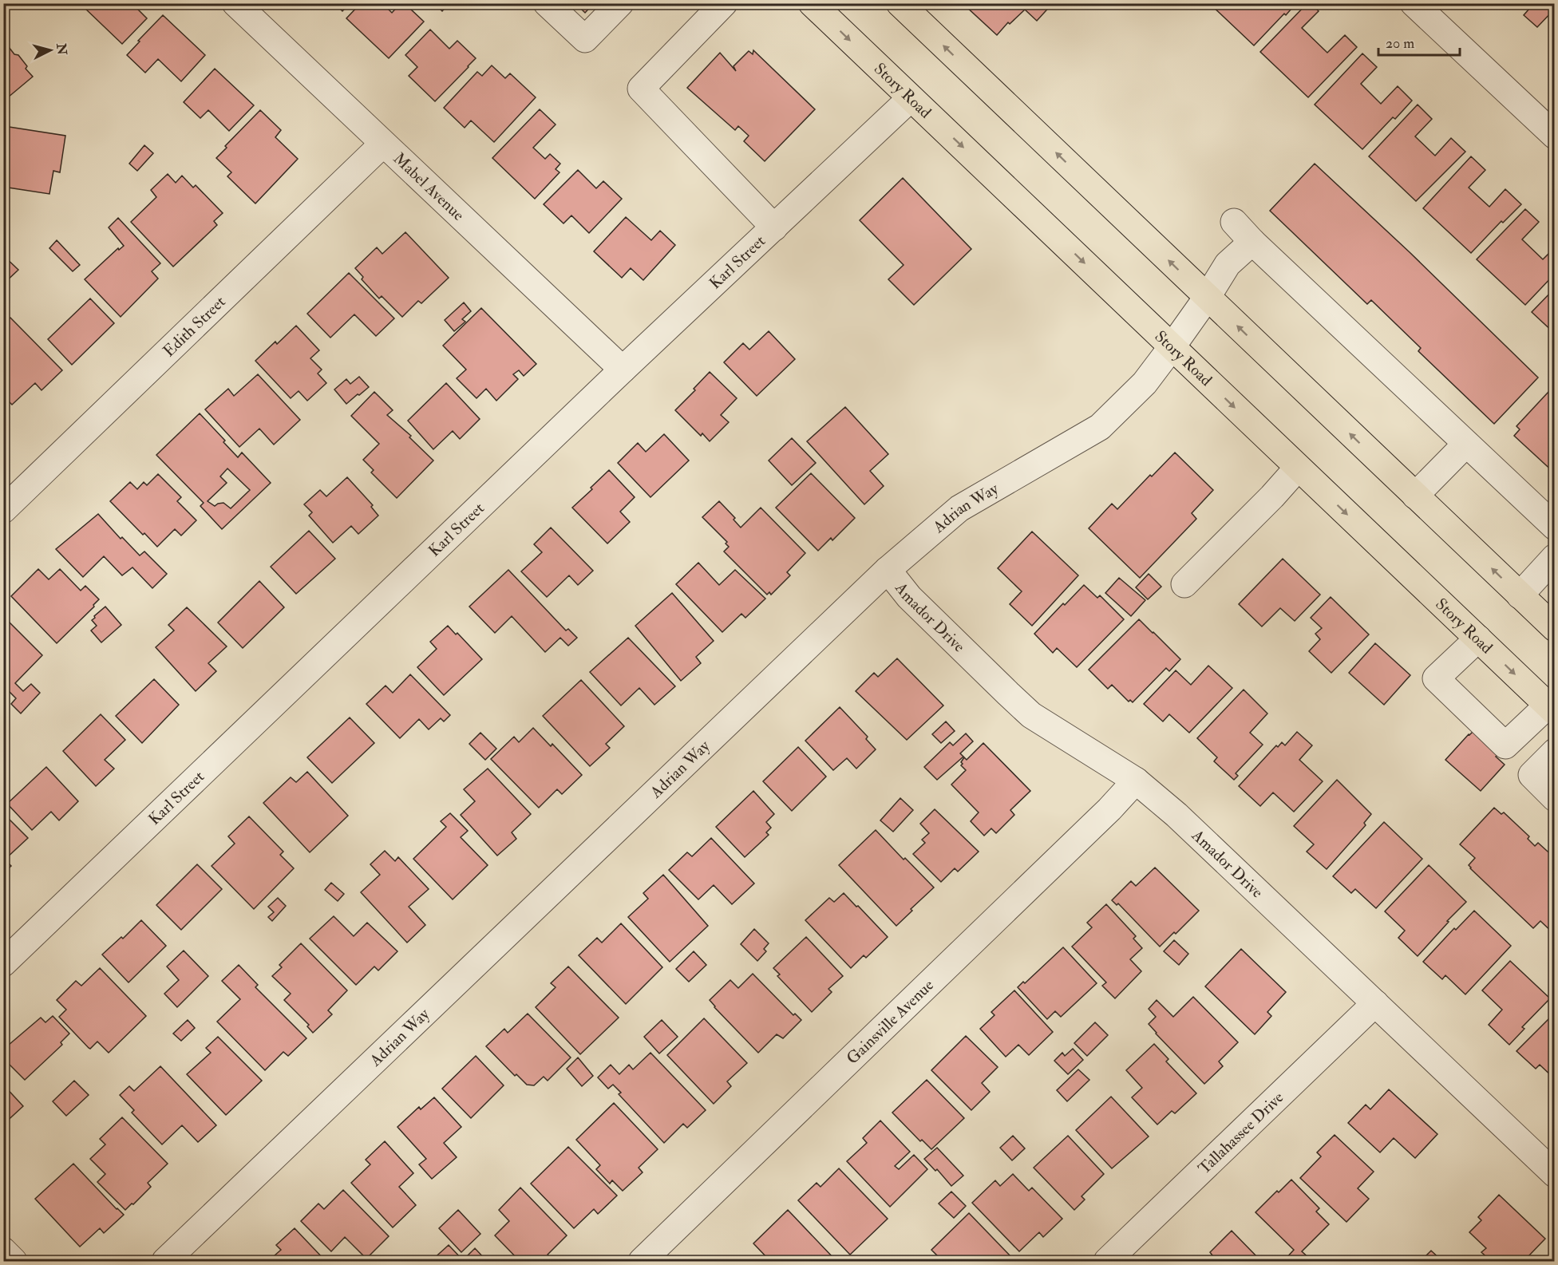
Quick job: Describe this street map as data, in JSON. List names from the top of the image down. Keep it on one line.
{"streets":{"main road":["Story Road"],"street":["Mabel Avenue","Karl Street","Edith Street","Adrian Way","Amador Drive","Gainsville Avenue","Tallahassee Drive"]},"crossings":[["Story Road","Karl Street"],["Story Road","Adrian Way"],["Mabel Avenue","Karl Street"],["Mabel Avenue","Edith Street"],["Adrian Way","Amador Drive"],["Amador Drive","Gainsville Avenue"],["Amador Drive","Tallahassee Drive"]],"scale_bar":"20 m","north":"right"}
